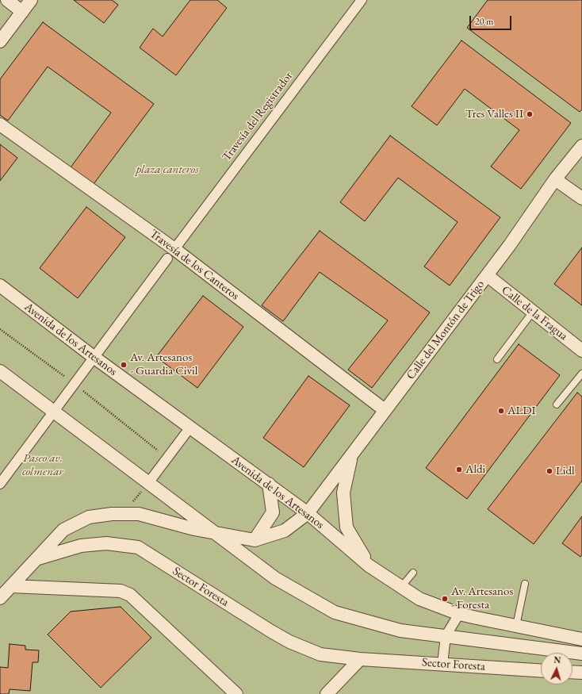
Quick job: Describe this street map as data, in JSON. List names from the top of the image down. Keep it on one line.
{"streets":{"street":["Travesía del Registrador","Travesía de los Canteros","Calle de la Fragua","Calle del Montón de Trigo","Avenida de los Artesanos","Sector Foresta"]},"crossings":[["Travesía del Registrador","Travesía de los Canteros"],["Travesía del Registrador","Avenida de los Artesanos"],["Travesía de los Canteros","Calle del Montón de Trigo"],["Calle de la Fragua","Calle del Montón de Trigo"],["Calle del Montón de Trigo","Avenida de los Artesanos"]],"parks":["plaza canteros","Paseo av. colmenar"],"places":["Tres Valles II","Av. Artesanos - Guardia Civil","ALDI","Aldi","Lidl","Av. Artesanos - Foresta"],"scale_bar":"20 m","north":"top"}
